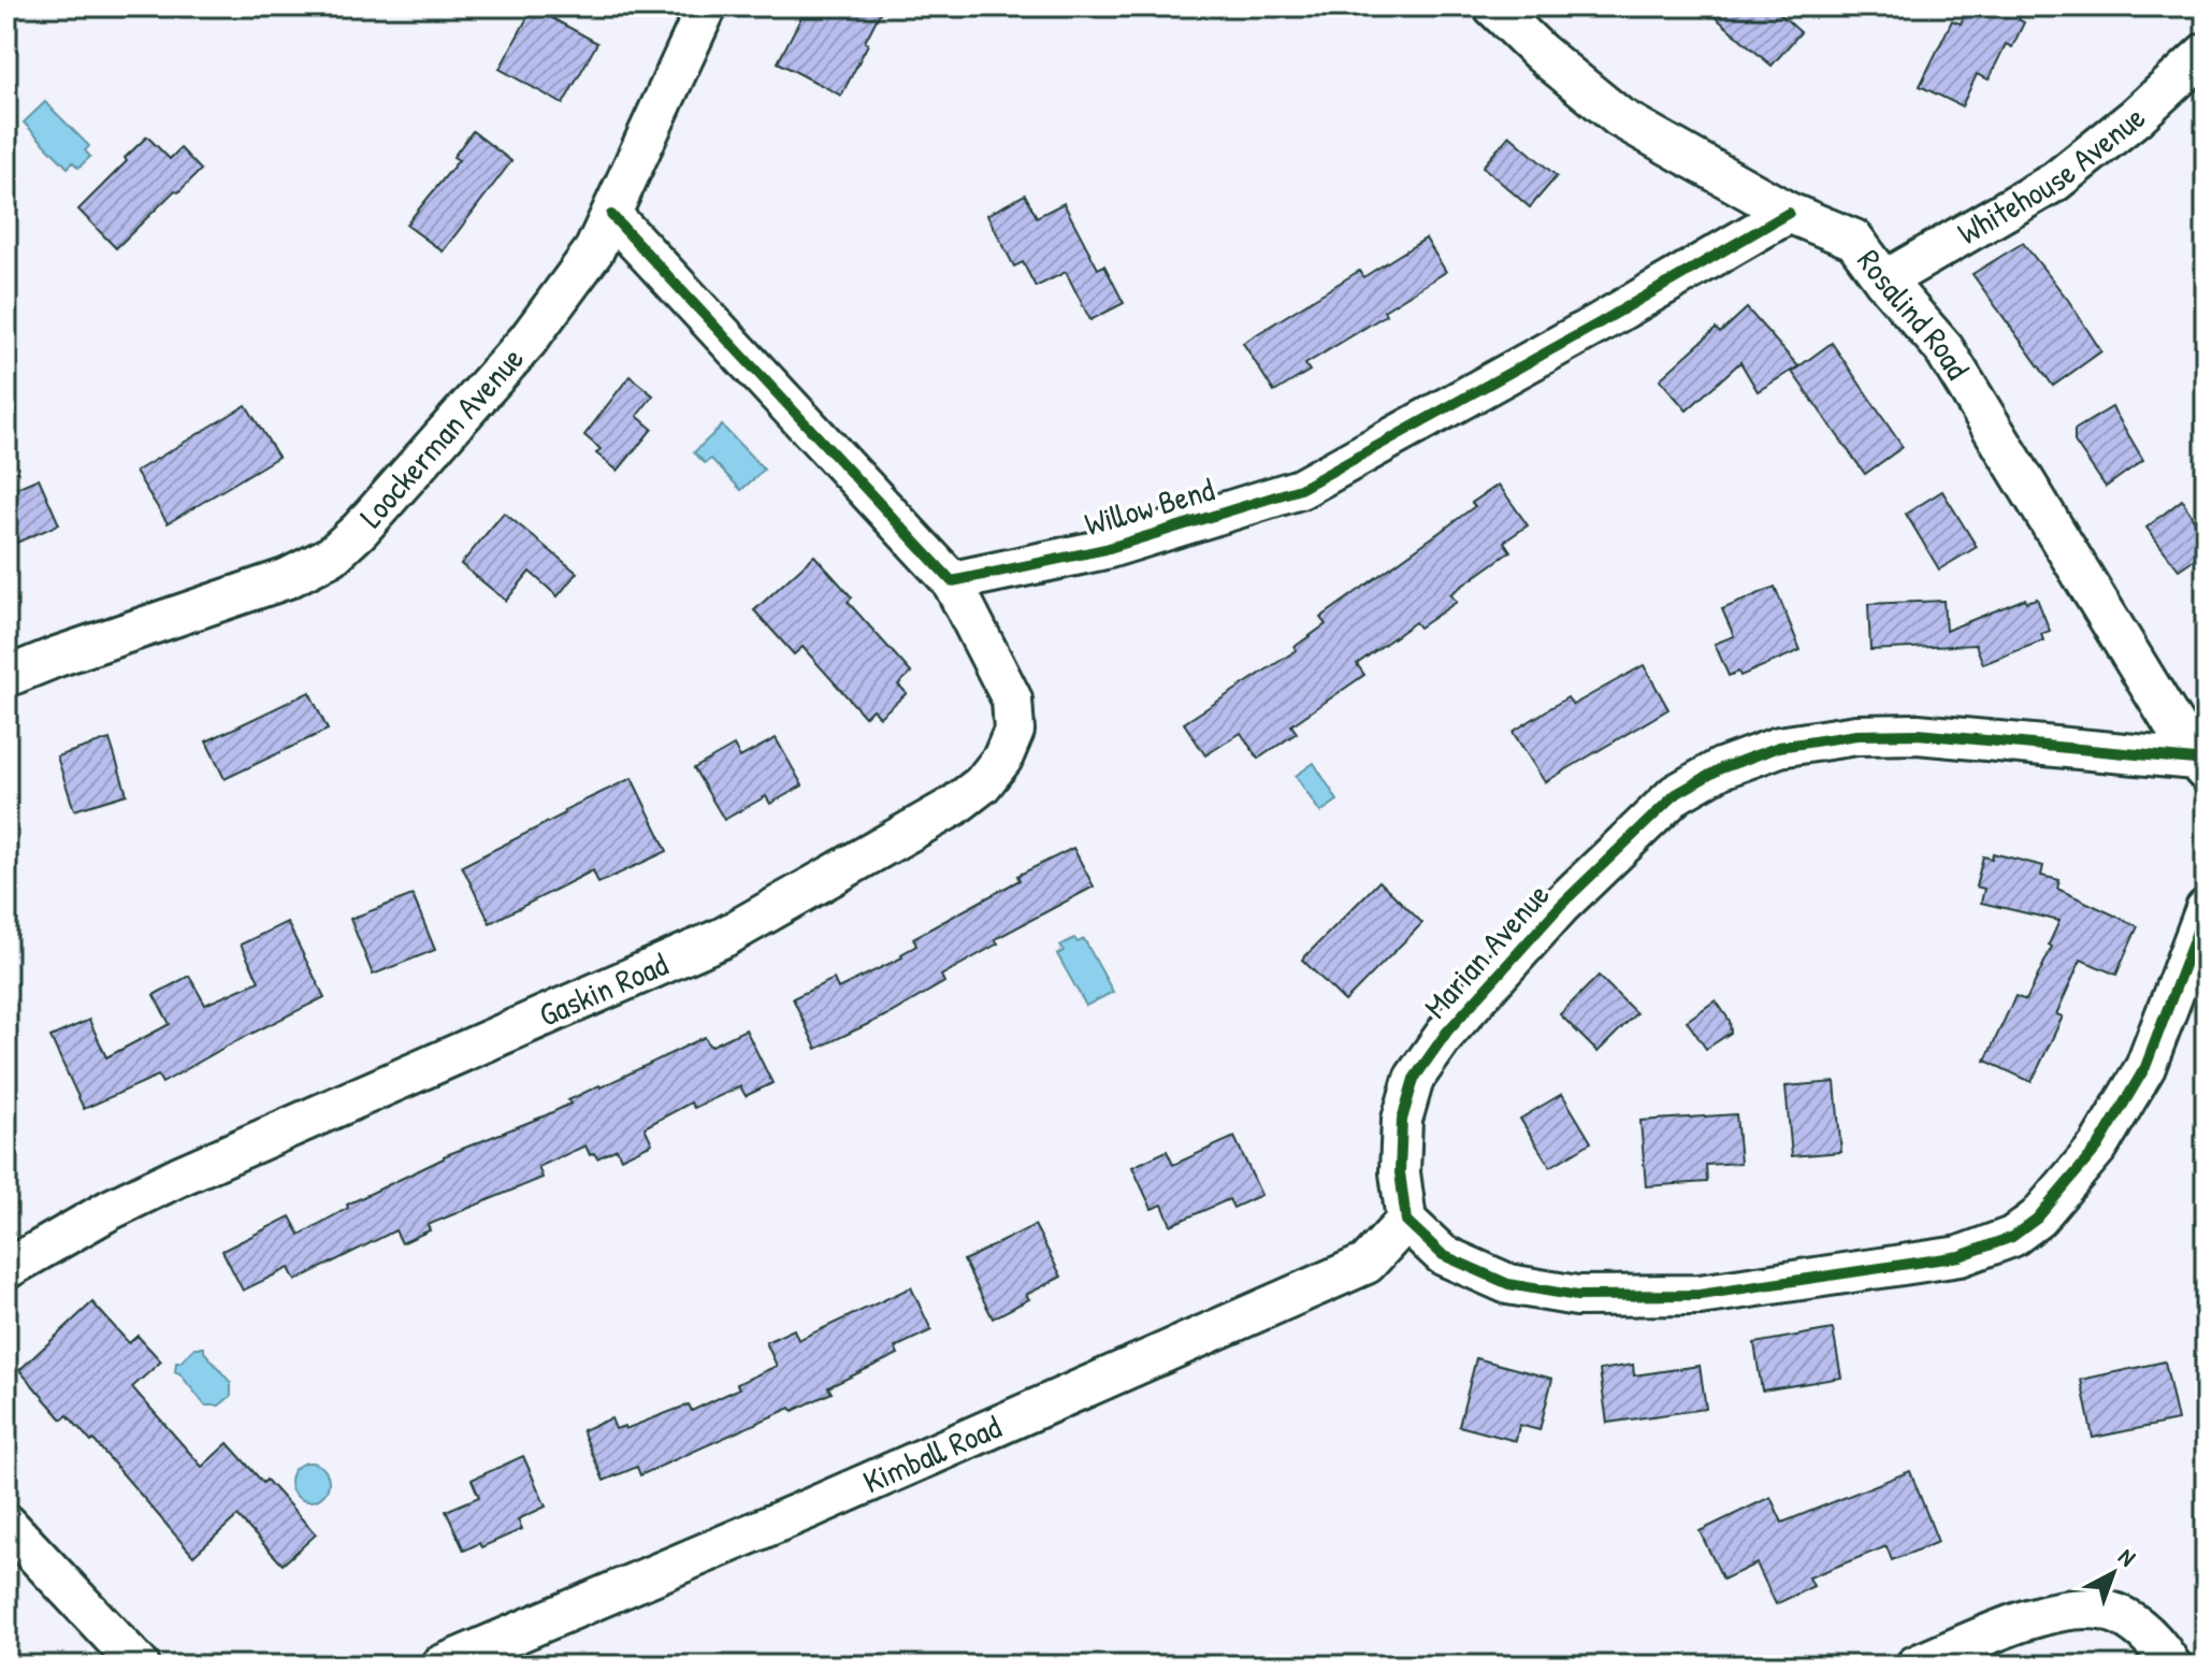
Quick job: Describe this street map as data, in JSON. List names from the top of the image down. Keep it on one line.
{"streets":{"street":["Whitehouse Avenue","Rosalind Road","Loockerman Avenue","Willow Bend","Marian Avenue","Gaskin Road","Kimball Road"]},"crossings":[["Whitehouse Avenue","Rosalind Road"],["Rosalind Road","Willow Bend"],["Rosalind Road","Marian Avenue"],["Willow Bend","Gaskin Road"],["Marian Avenue","Kimball Road"]],"north":"top right"}
